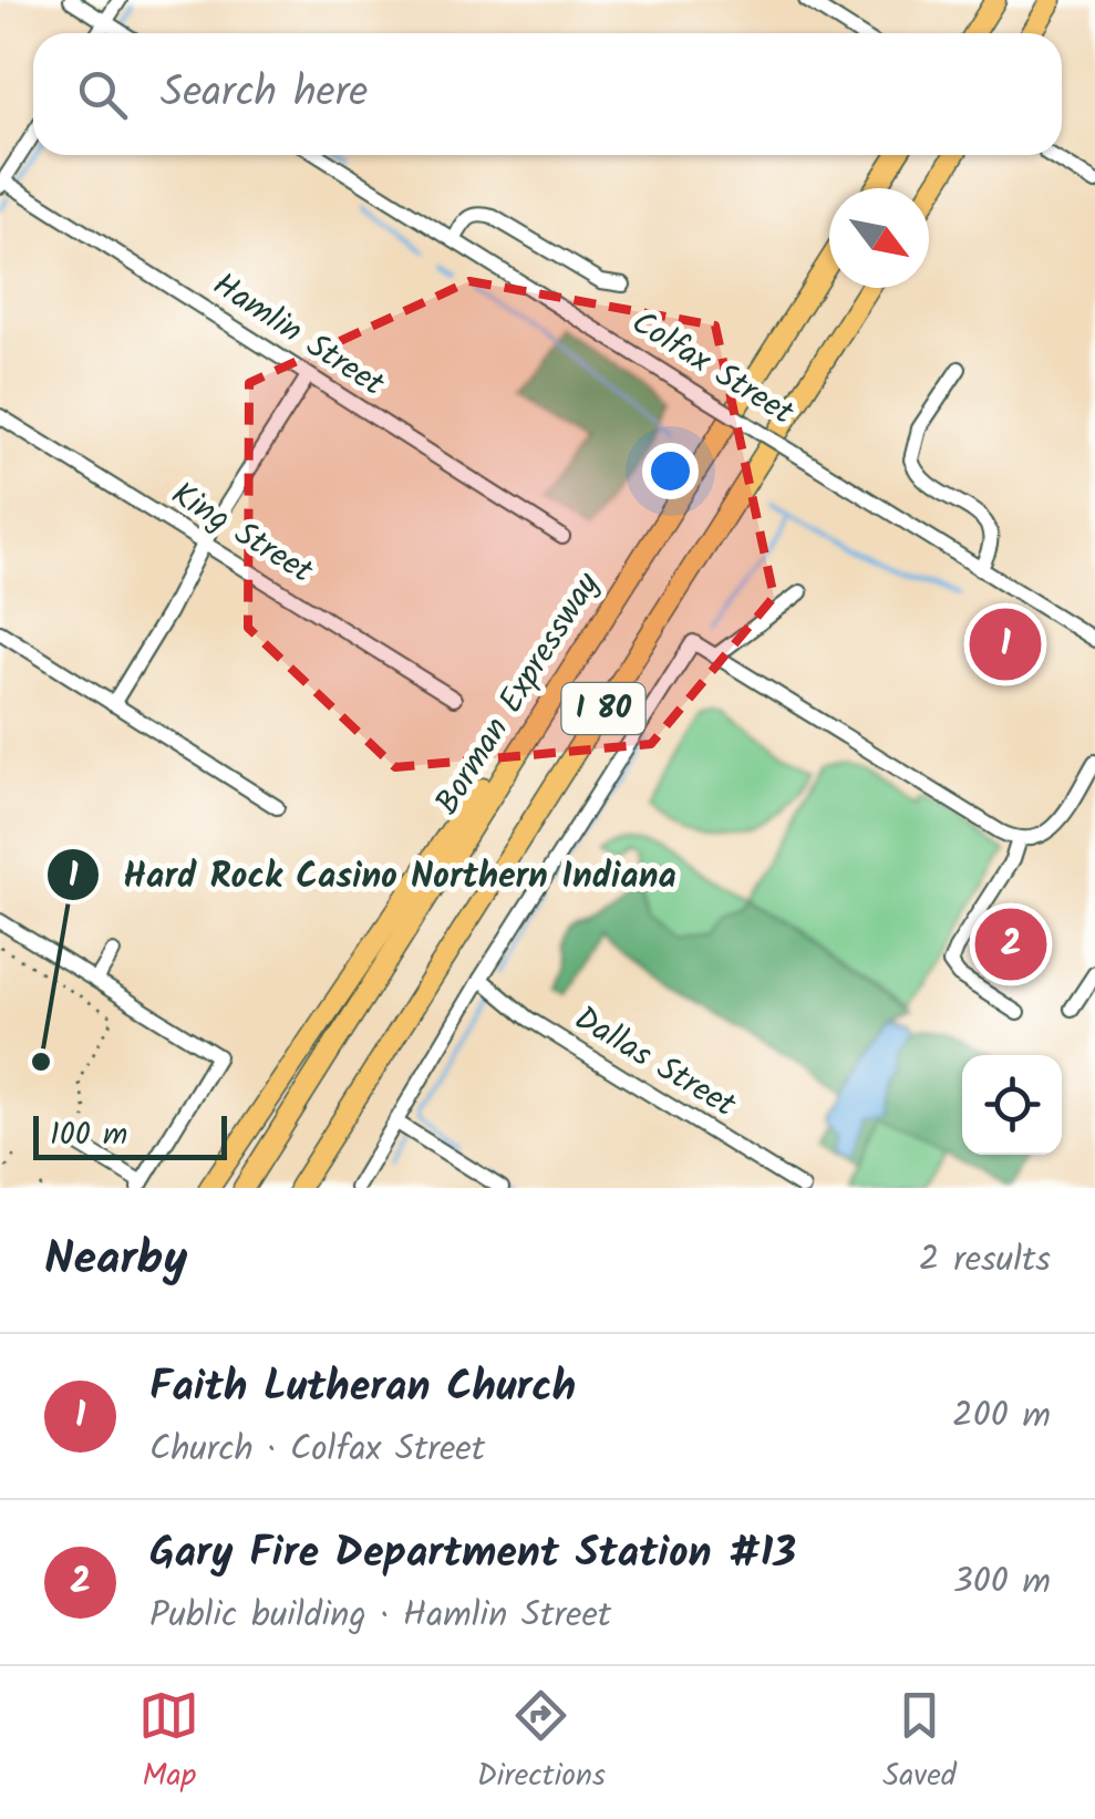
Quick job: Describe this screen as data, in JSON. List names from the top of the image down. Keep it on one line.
{"streets":{"highway":["Borman Expressway","I 80"],"street":["Hamlin Street","Colfax Street","King Street","Dallas Street"]},"places":["Hard Rock Casino Northern Indiana"],"scale_bar":"100 m","north":"bottom right","page":{"search":"Search here","pins":["1","2"],"scale":"100 m","heading":["Nearby","2 results"],"list":[{"mark":"1","name":"Faith Lutheran Church","note":"Church · Colfax Street","value":"200 m"},{"mark":"2","name":"Gary Fire Department Station #13","note":"Public building · Hamlin Street","value":"300 m"}],"nav":["Map","Directions","Saved"]}}
